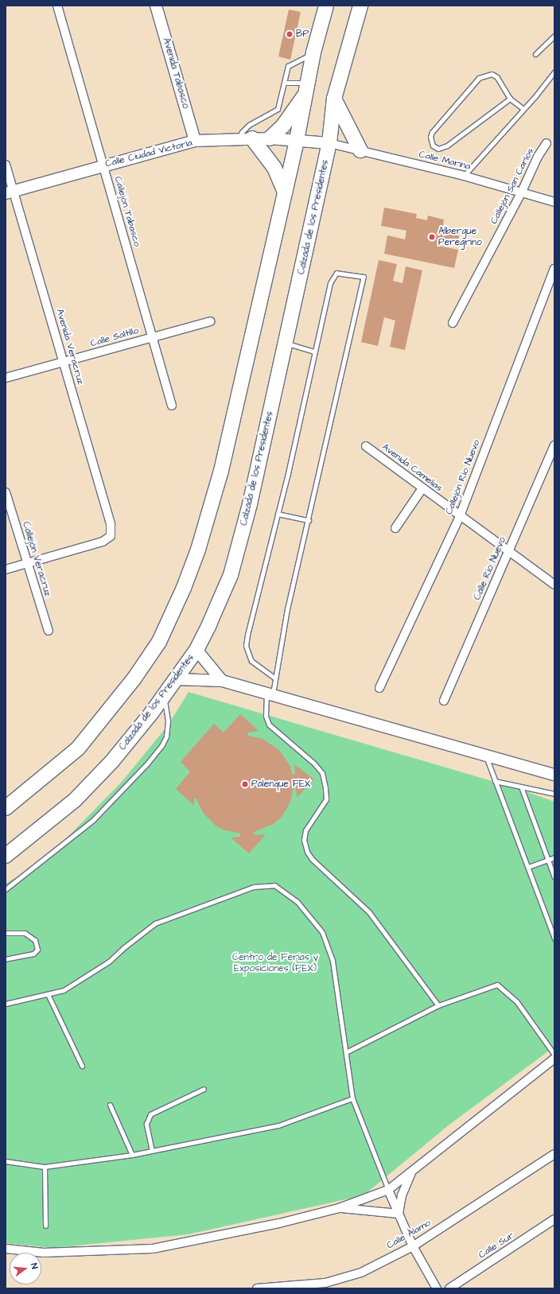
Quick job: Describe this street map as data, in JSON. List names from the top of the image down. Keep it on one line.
{"streets":{"highway":["Calzada de los Presidentes"],"street":["Avenida Tabasco","Calle Ciudad Victoria","Calle Marina","Callejón San Carlos","Callejón Tabasco","Calle Saltillo","Avenida Veracruz","Avenida Camelias","Callejón Río Nuevo","Callejón Veracruz","Calle Río Nuevo","Calle Álamo","Calle Sur"]},"crossings":[["Avenida Tabasco","Calle Ciudad Victoria"],["Calle Ciudad Victoria","Calle Marina"],["Calle Ciudad Victoria","Callejón Tabasco"],["Calle Ciudad Victoria","Calzada de los Presidentes"],["Calle Ciudad Victoria","Avenida Veracruz"],["Calle Marina","Callejón San Carlos"],["Calle Marina","Calzada de los Presidentes"],["Callejón Tabasco","Calle Saltillo"],["Calle Saltillo","Avenida Veracruz"],["Avenida Veracruz","Callejón Veracruz"],["Avenida Camelias","Callejón Río Nuevo"],["Avenida Camelias","Calle Río Nuevo"]],"parks":["Centro de Ferias y Exposiciones (FEX)"],"places":["BP","Albergue Peregrino","Palenque FEX"],"north":"right"}
